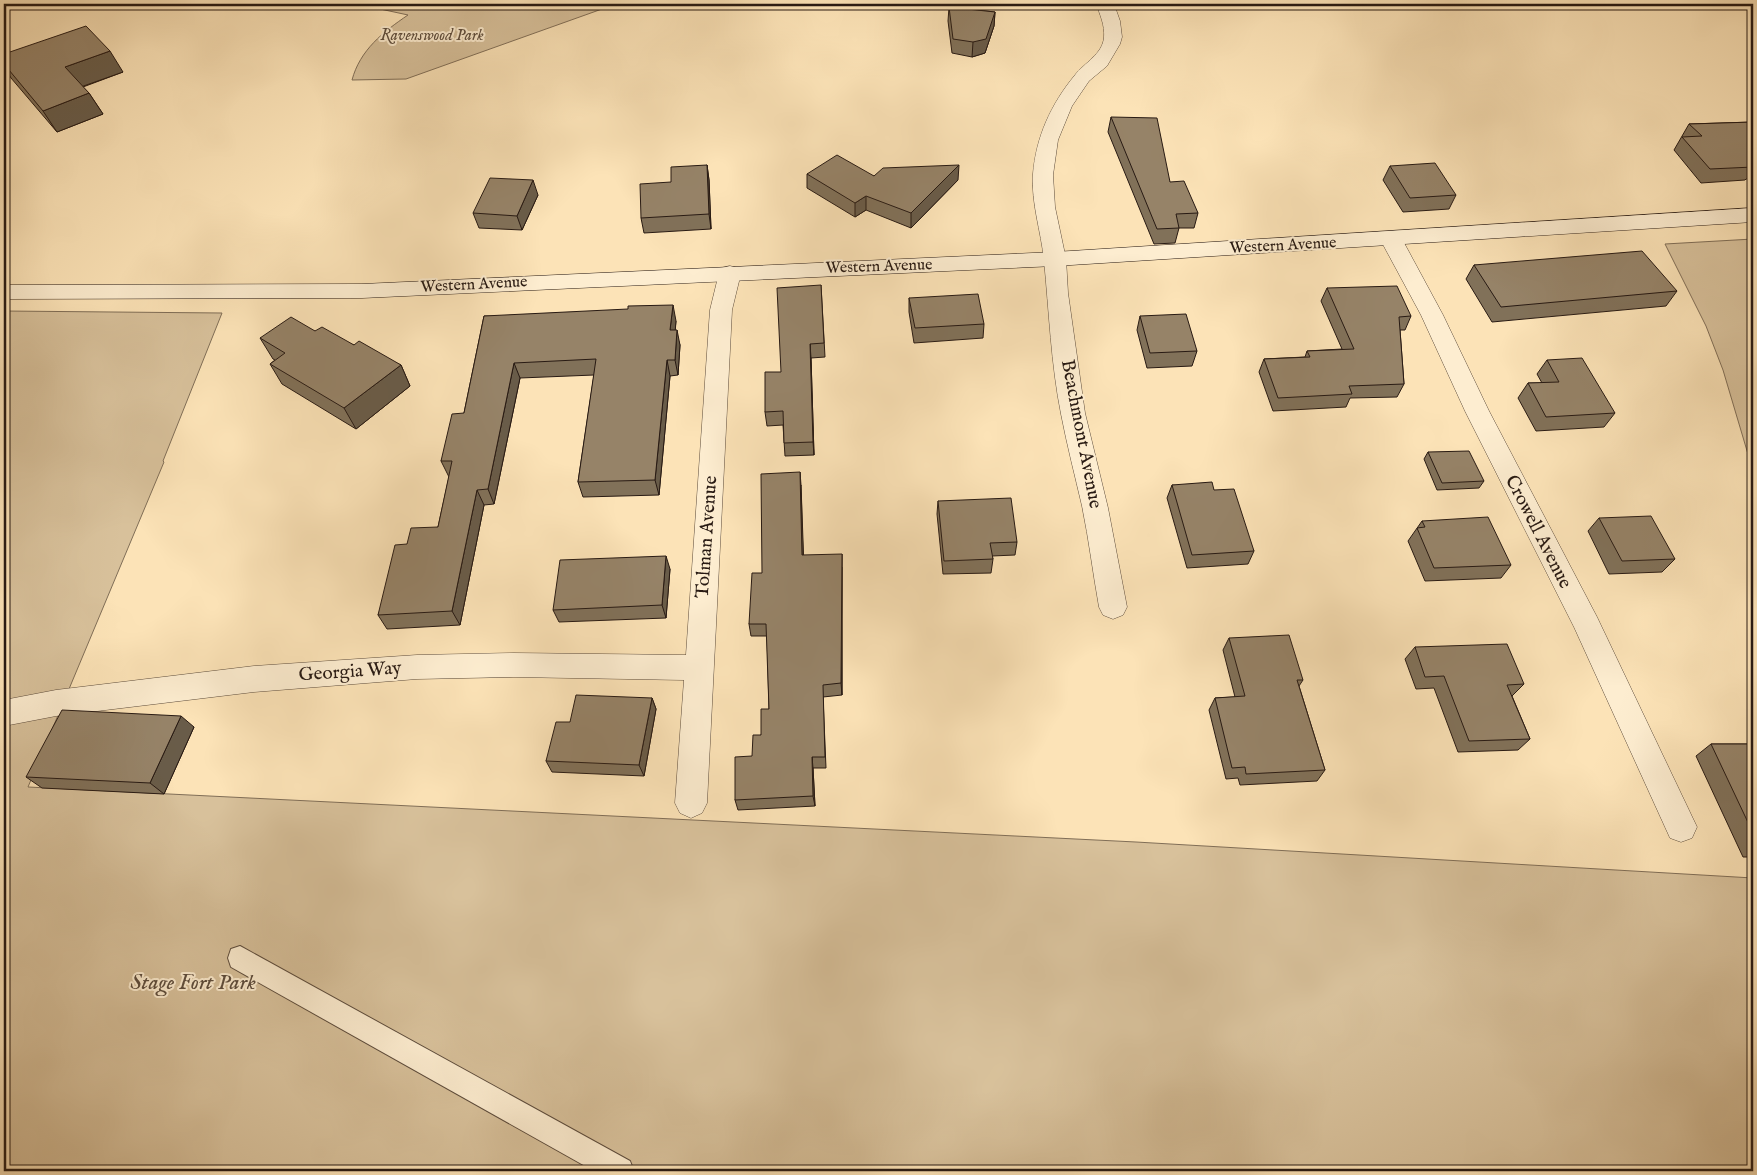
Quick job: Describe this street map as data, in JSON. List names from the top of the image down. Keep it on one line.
{"streets":{"street":["Western Avenue","Beachmont Avenue","Crowell Avenue","Tolman Avenue","Georgia Way"]},"crossings":[["Western Avenue","Beachmont Avenue"],["Western Avenue","Crowell Avenue"],["Western Avenue","Tolman Avenue"],["Tolman Avenue","Georgia Way"]],"parks":["Ravenswood Park","Stage Fort Park"]}
